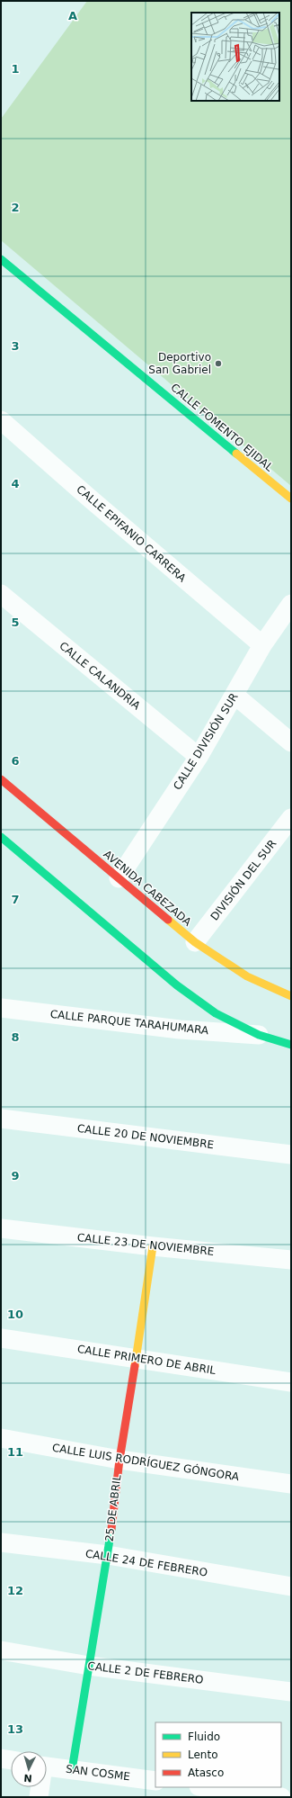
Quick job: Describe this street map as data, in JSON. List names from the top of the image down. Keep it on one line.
{"streets":{"street":["CALLE FOMENTO EJIDAL","CALLE EPIFANIO CARRERA","CALLE CALANDRIA","CALLE DIVISIÓN SUR","DIVISIÓN DEL SUR","AVENIDA CABEZADA","CALLE PARQUE TARAHUMARA","CALLE 20 DE NOVIEMBRE","CALLE 23 DE NOVIEMBRE","CALLE PRIMERO DE ABRIL","CALLE LUIS RODRÍGUEZ GÓNGORA","25 DE ABRIL","CALLE 24 DE FEBRERO","CALLE 2 DE FEBRERO","SAN COSME"]},"crossings":[["CALLE EPIFANIO CARRERA","CALLE DIVISIÓN SUR"],["CALLE CALANDRIA","CALLE DIVISIÓN SUR"],["CALLE DIVISIÓN SUR","AVENIDA CABEZADA"],["DIVISIÓN DEL SUR","AVENIDA CABEZADA"],["CALLE 23 DE NOVIEMBRE","25 DE ABRIL"],["CALLE PRIMERO DE ABRIL","25 DE ABRIL"],["CALLE LUIS RODRÍGUEZ GÓNGORA","25 DE ABRIL"],["25 DE ABRIL","CALLE 24 DE FEBRERO"],["25 DE ABRIL","CALLE 2 DE FEBRERO"],["25 DE ABRIL","SAN COSME"]],"places":["Deportivo San Gabriel"],"legend":["Fluido","Lento","Atasco"],"north":"bottom","grid":{"columns":["A"],"rows":["1","2","3","4","5","6","7","8","9","10","11","12","13"]}}
